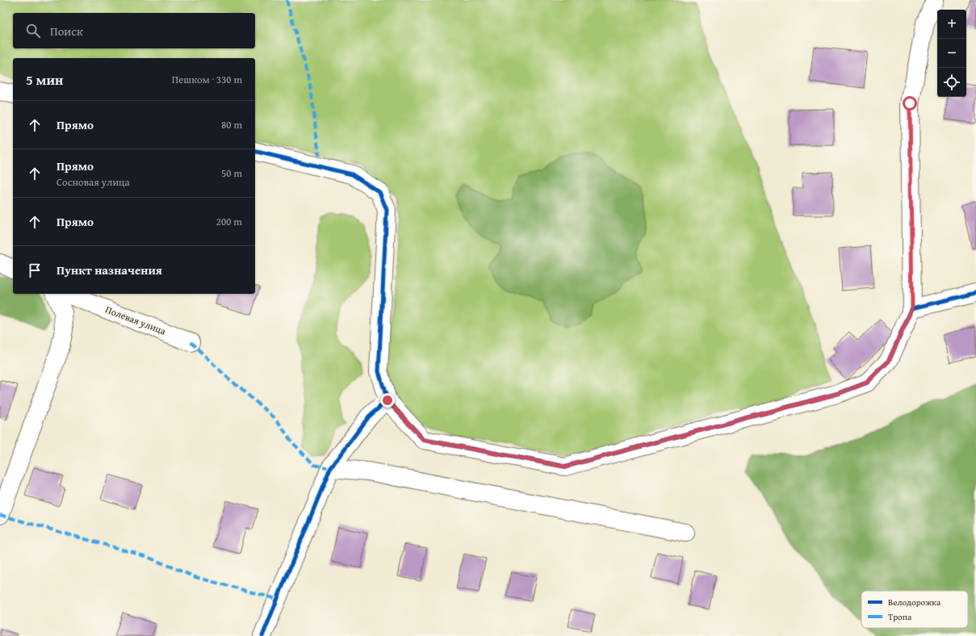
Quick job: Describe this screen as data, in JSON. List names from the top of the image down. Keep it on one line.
{"streets":{"street":["Полевая улица"]},"legend":["Велодорожка","Тропа"],"page":{"map_buttons":["+","−"],"search":"Поиск","heading":["5 мин","Пешком · 330 m"],"list":[["Прямо","80 m"],["Прямо","Сосновая улица","50 m"],["Прямо","200 m"],"Пункт назначения"]}}
